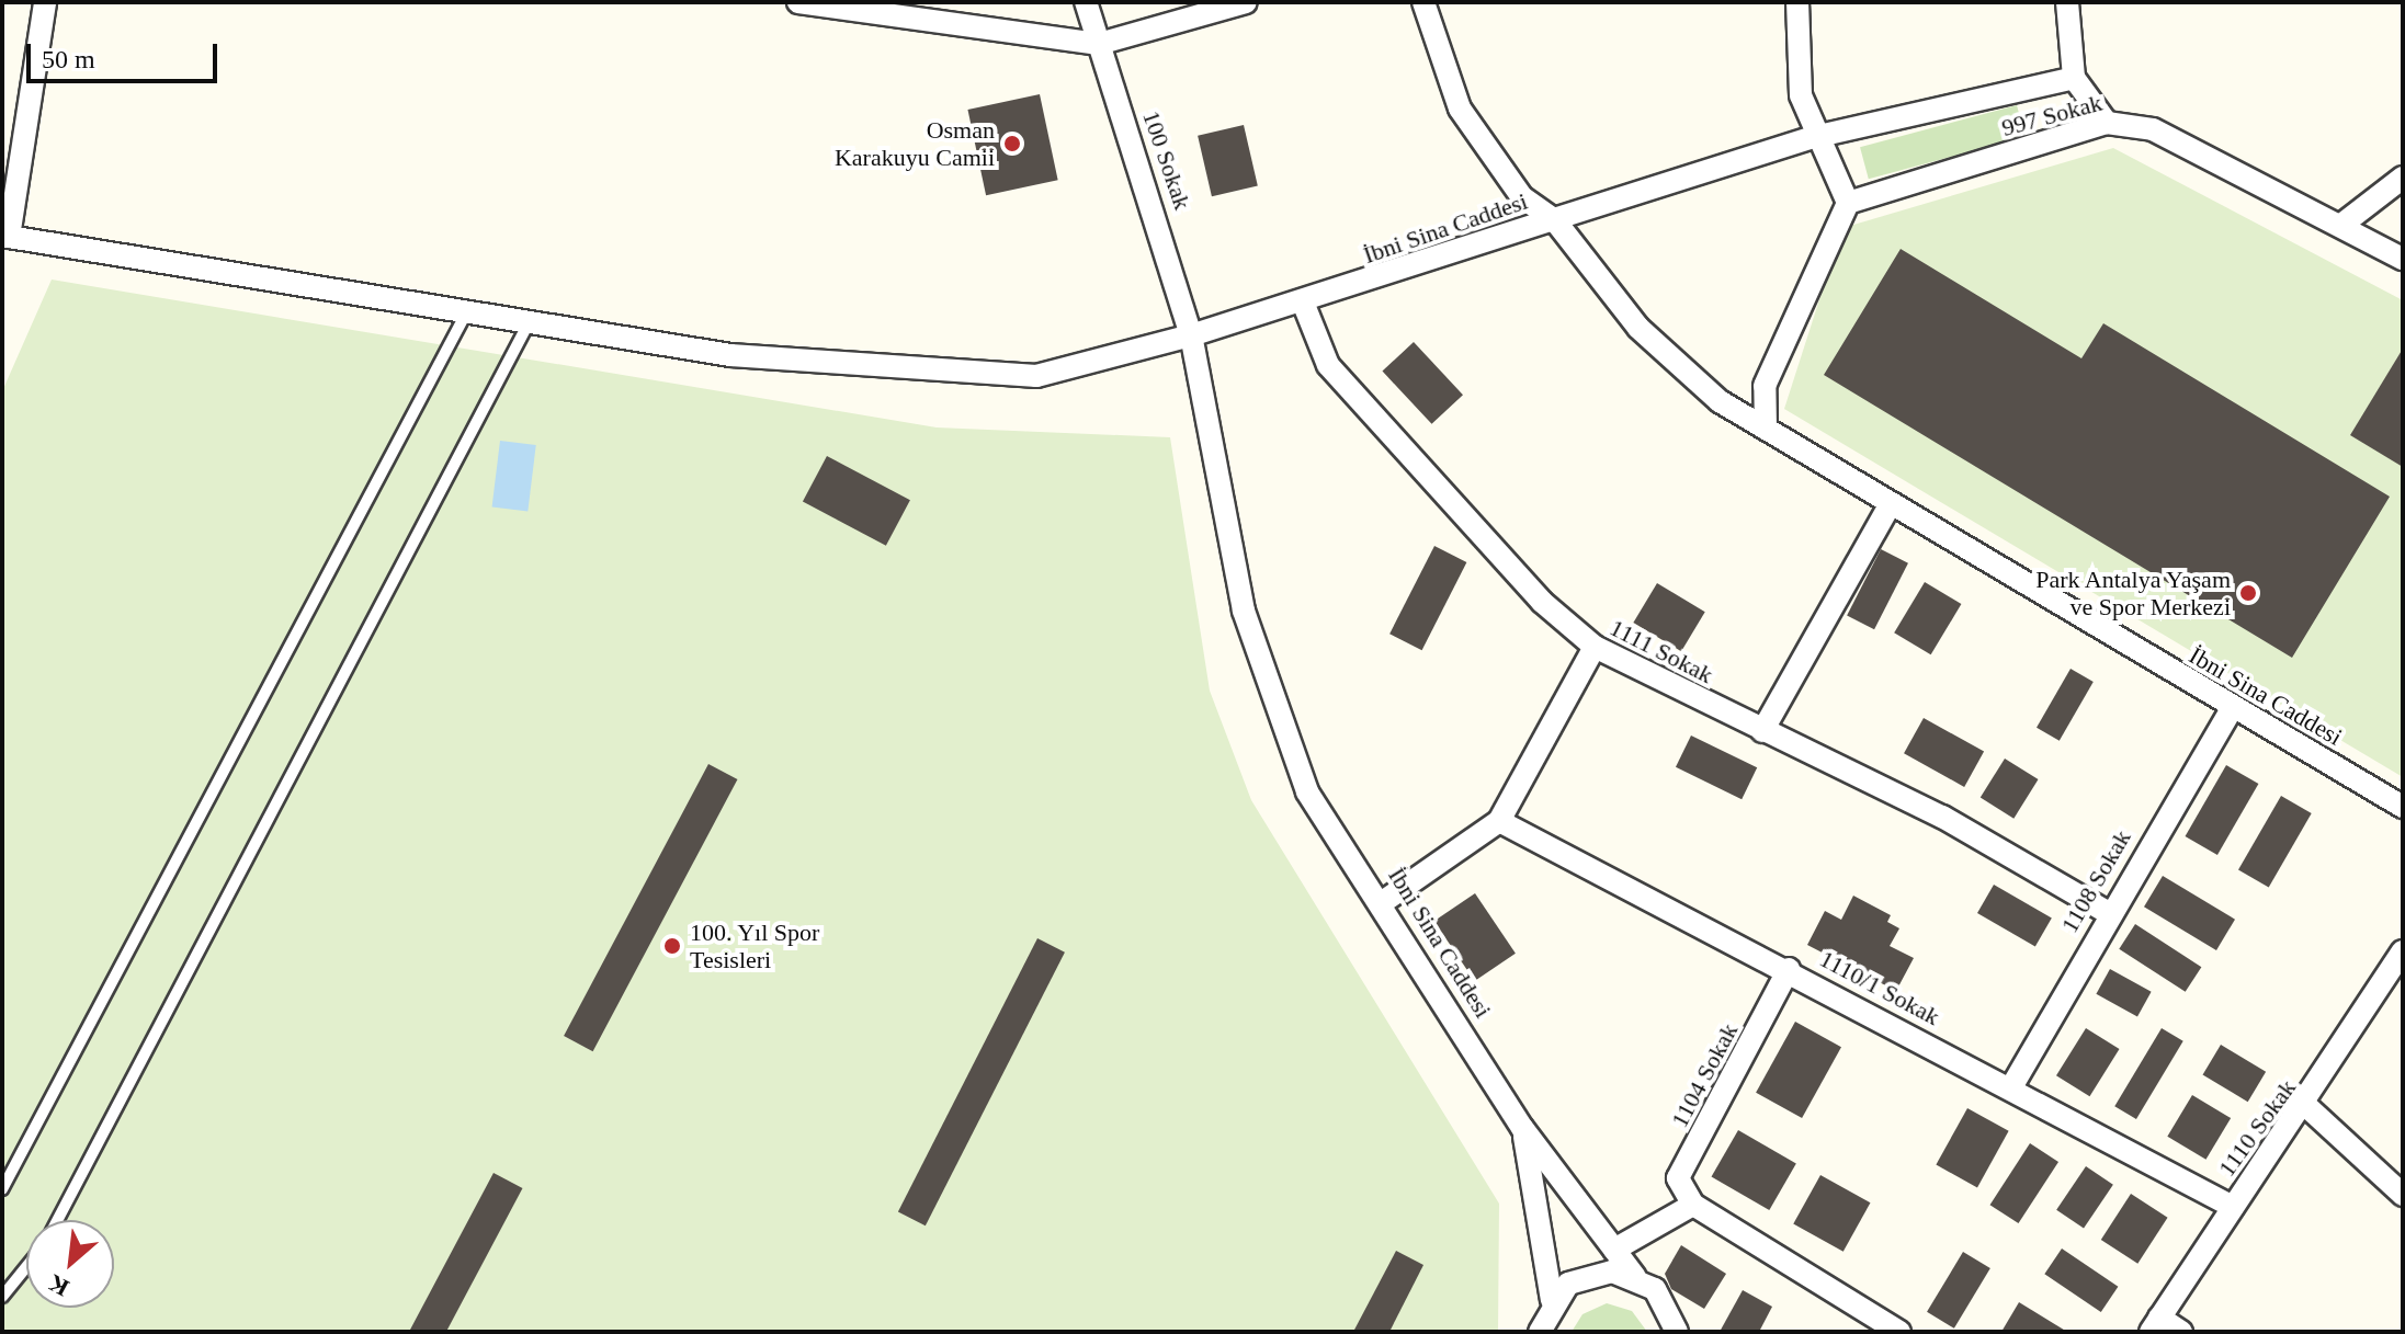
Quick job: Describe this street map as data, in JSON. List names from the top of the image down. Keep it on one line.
{"streets":{"street":["997 Sokak","100 Sokak","İbni Sina Caddesi","1111 Sokak","1108 Sokak","1110/1 Sokak","1104 Sokak","1110 Sokak"]},"crossings":[["100 Sokak","İbni Sina Caddesi"],["İbni Sina Caddesi","1111 Sokak"],["İbni Sina Caddesi","1108 Sokak"],["1111 Sokak","1108 Sokak"],["1108 Sokak","1110/1 Sokak"],["1110/1 Sokak","1104 Sokak"],["1110/1 Sokak","1110 Sokak"]],"places":["Osman Karakuyu Camii","Park Antalya Yaşam ve Spor Merkezi","100. Yıl Spor Tesisleri"],"scale_bar":"50 m","north":"bottom left"}
